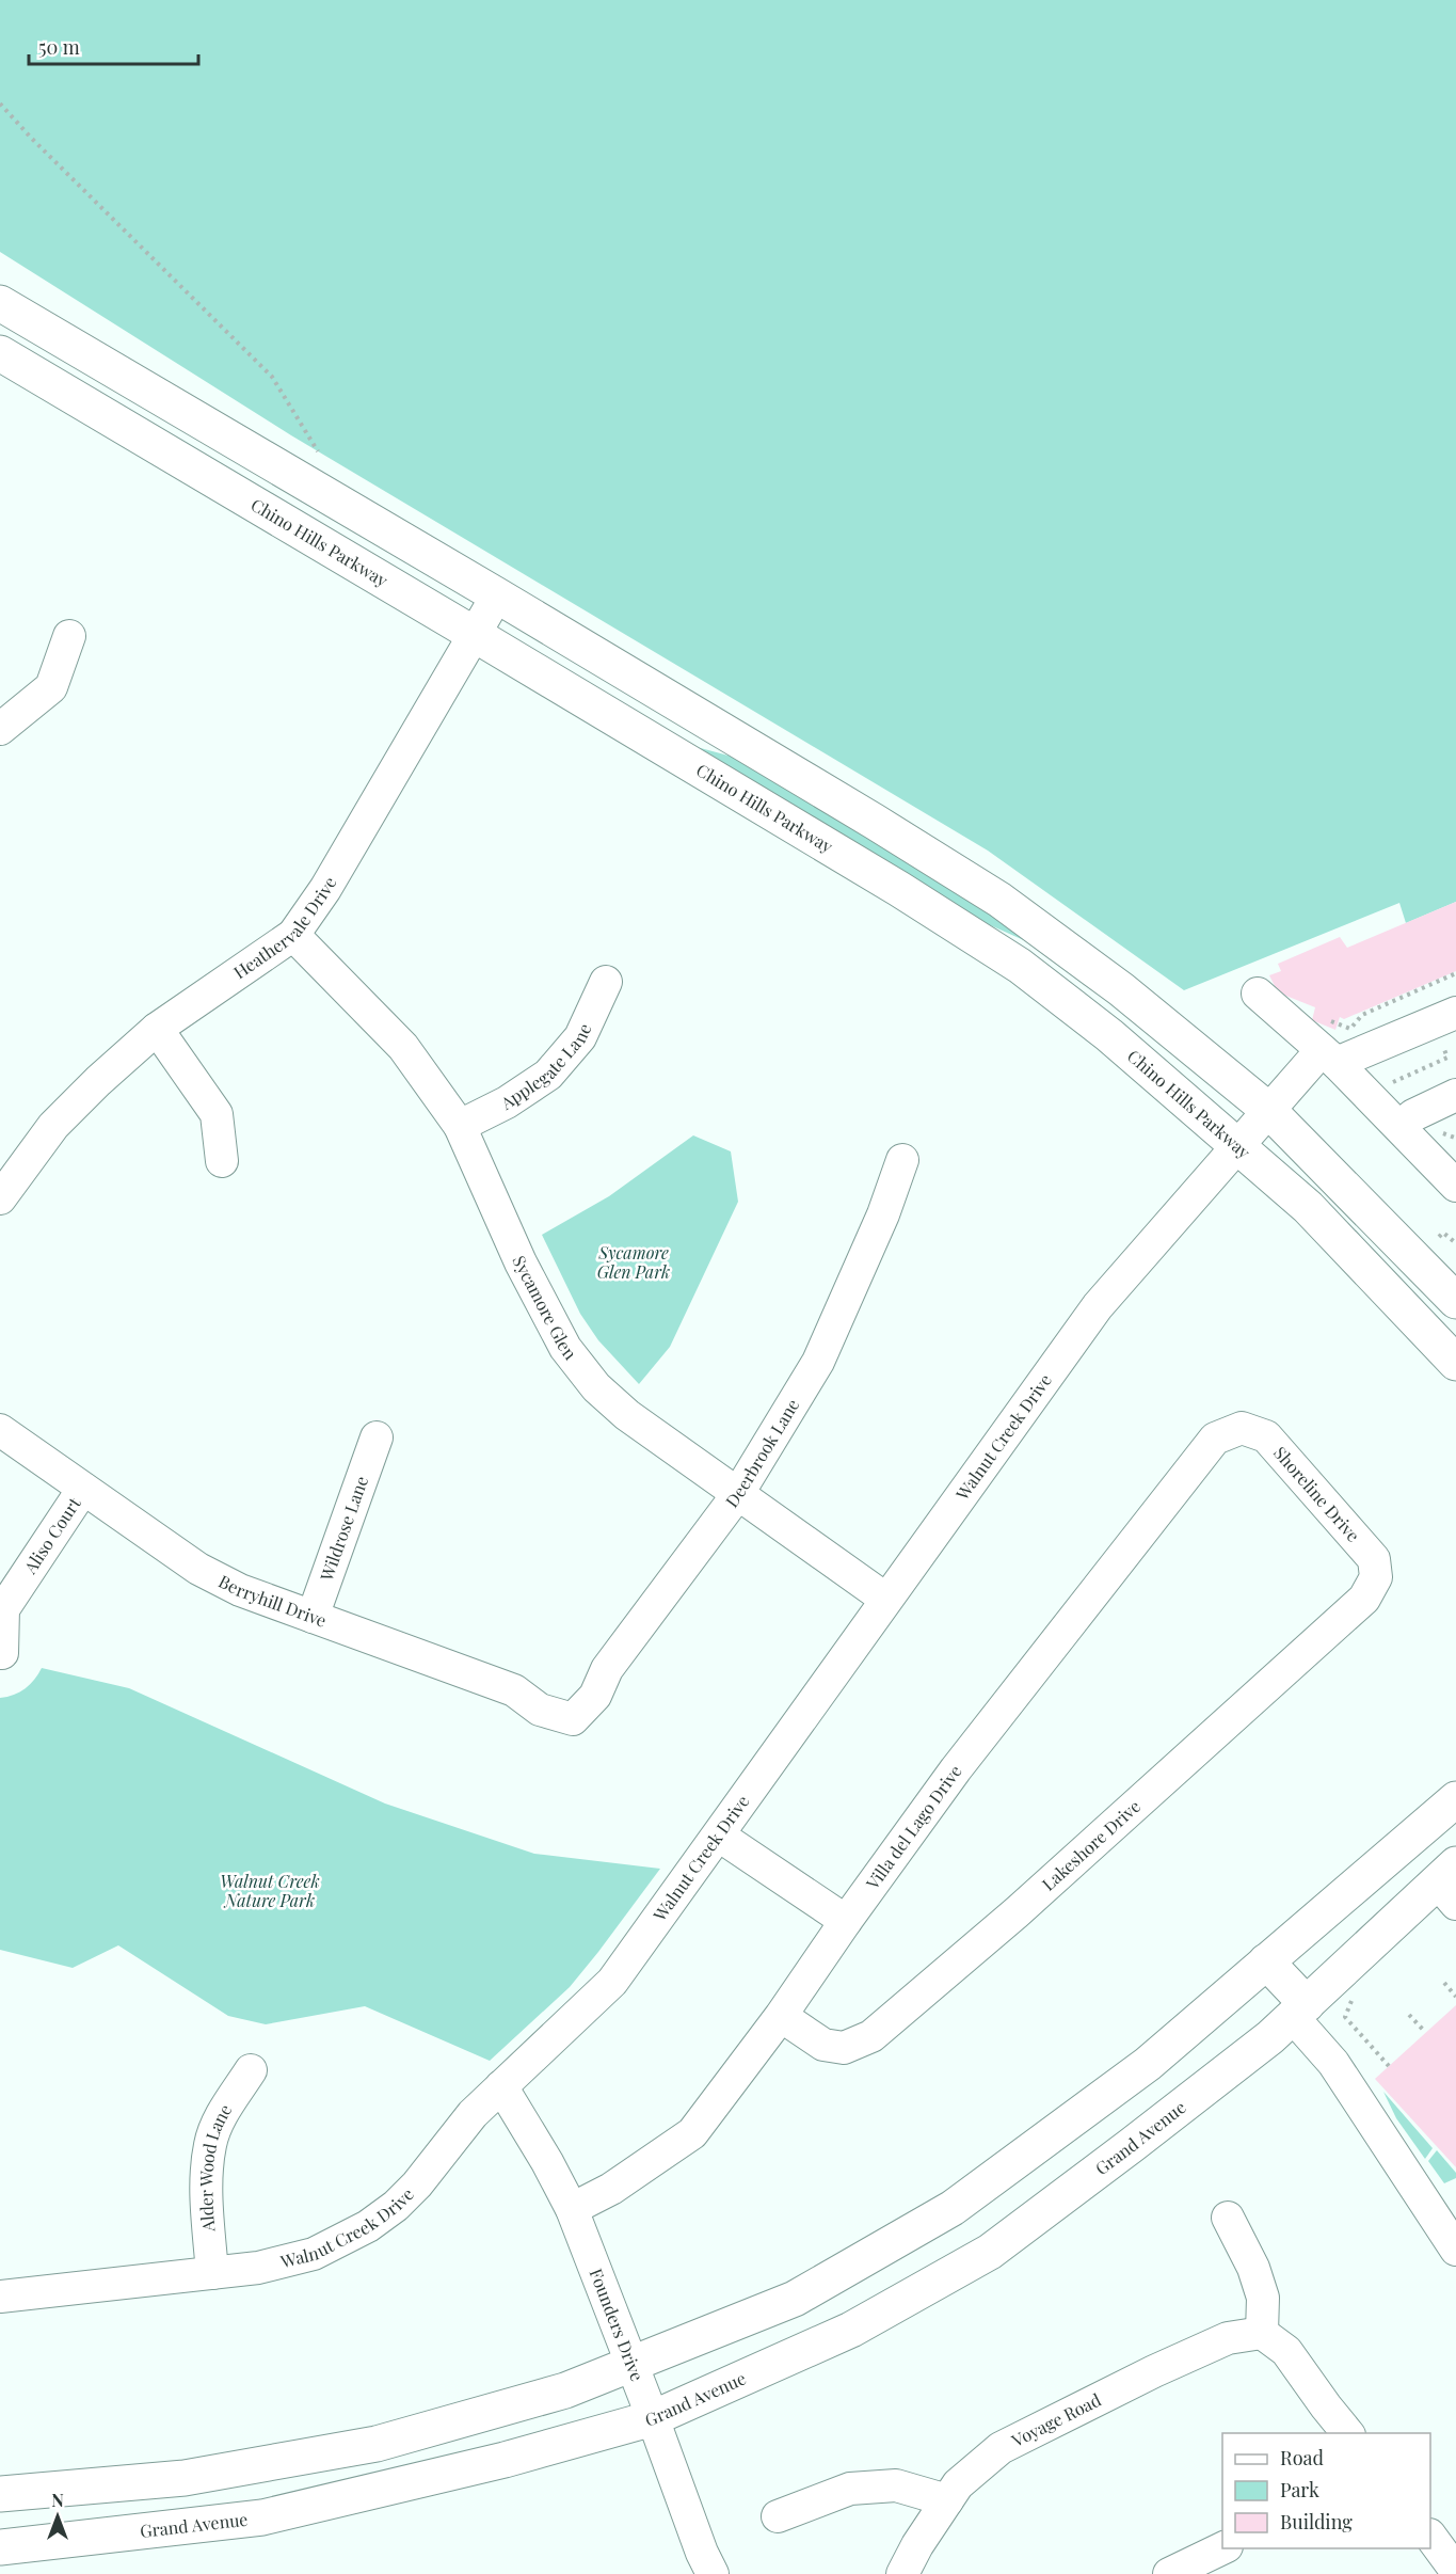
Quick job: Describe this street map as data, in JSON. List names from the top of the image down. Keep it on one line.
{"streets":{"main road":["Chino Hills Parkway","Grand Avenue"],"street":["Heathervale Drive","Applegate Lane","Sycamore Glen","Walnut Creek Drive","Deerbrook Lane","Shoreline Drive","Wildrose Lane","Aliso Court","Berryhill Drive","Villa del Lago Drive","Lakeshore Drive","Alder Wood Lane","Founders Drive","Voyage Road"]},"crossings":[["Chino Hills Parkway","Heathervale Drive"],["Chino Hills Parkway","Walnut Creek Drive"],["Heathervale Drive","Sycamore Glen"],["Applegate Lane","Sycamore Glen"],["Sycamore Glen","Walnut Creek Drive"],["Sycamore Glen","Deerbrook Lane"],["Walnut Creek Drive","Alder Wood Lane"],["Walnut Creek Drive","Founders Drive"],["Deerbrook Lane","Berryhill Drive"],["Shoreline Drive","Villa del Lago Drive"],["Shoreline Drive","Lakeshore Drive"],["Wildrose Lane","Berryhill Drive"],["Aliso Court","Berryhill Drive"],["Villa del Lago Drive","Lakeshore Drive"],["Villa del Lago Drive","Founders Drive"],["Grand Avenue","Founders Drive"]],"parks":["Sycamore Glen Park","Walnut Creek Nature Park"],"legend":["Road","Park","Building"],"scale_bar":"50 m","north":"top"}
